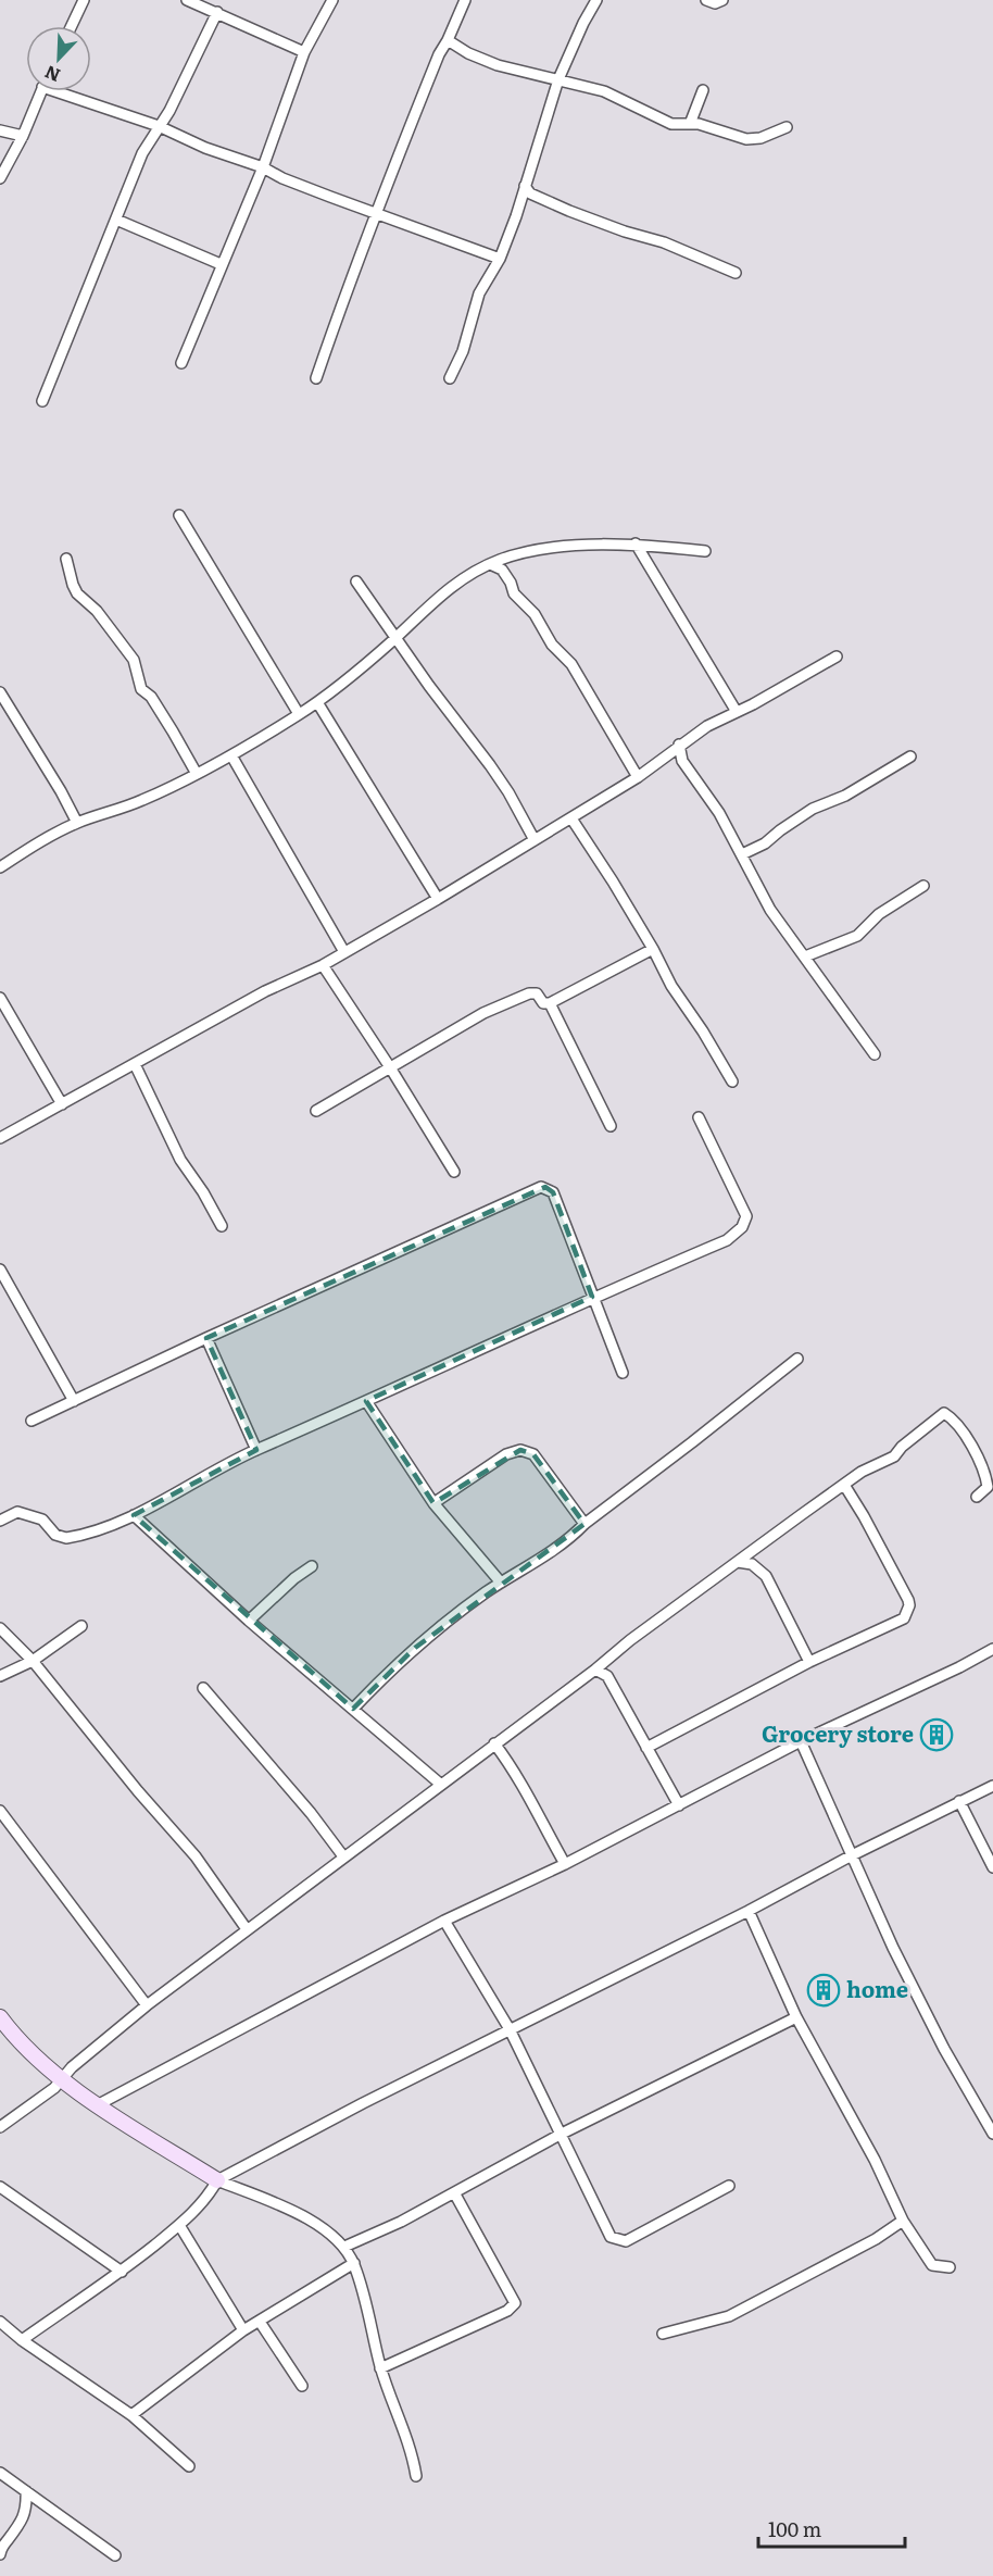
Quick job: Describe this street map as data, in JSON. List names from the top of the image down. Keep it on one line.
{"places":{"building":["Grocery store","home"]},"scale_bar":"100 m","north":"bottom left"}
